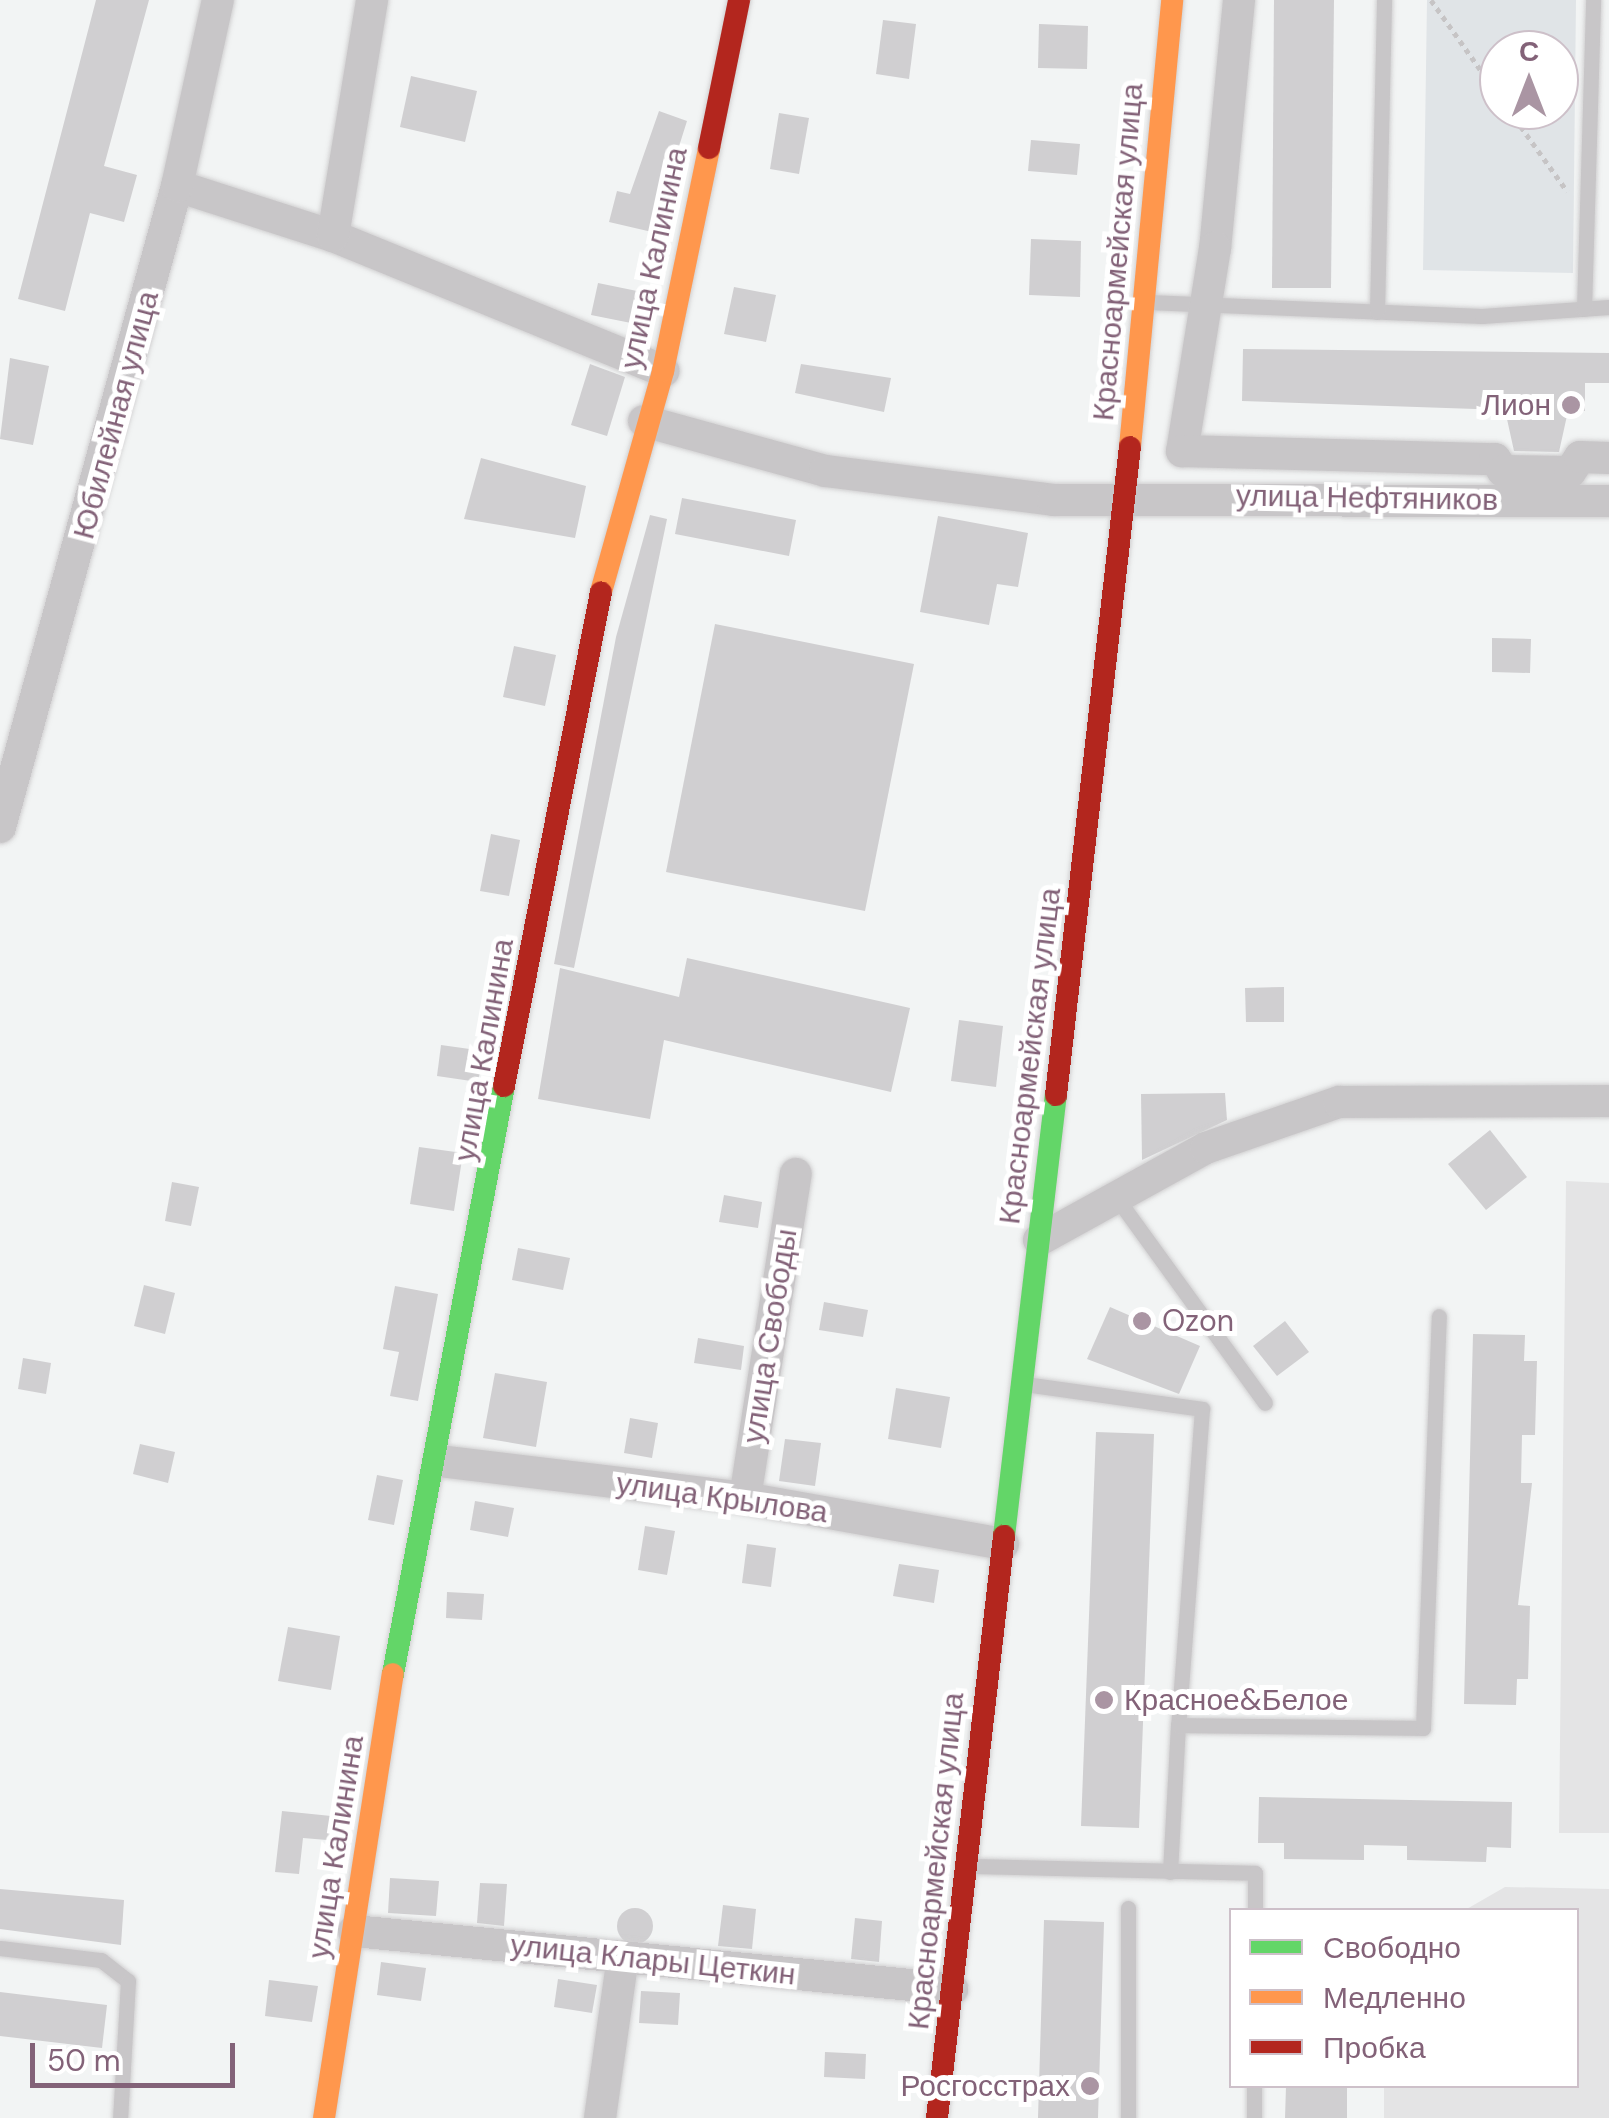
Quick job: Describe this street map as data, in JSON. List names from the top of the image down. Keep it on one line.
{"streets":{"street":["Красноармейская улица","улица Калинина","Юбилейная улица","улица Нефтяников","улица Свободы","улица Крылова","улица Клары Цеткин"]},"crossings":[["Красноармейская улица","улица Нефтяников"],["Красноармейская улица","улица Крылова"],["Красноармейская улица","улица Клары Цеткин"],["улица Калинина","улица Нефтяников"],["улица Калинина","улица Крылова"],["улица Калинина","улица Клары Цеткин"],["улица Свободы","улица Крылова"]],"places":["Лион","Ozon","Красное&Белое","Росгосстрах"],"legend":["Свободно","Медленно","Пробка"],"scale_bar":"50 m","north":"top"}
